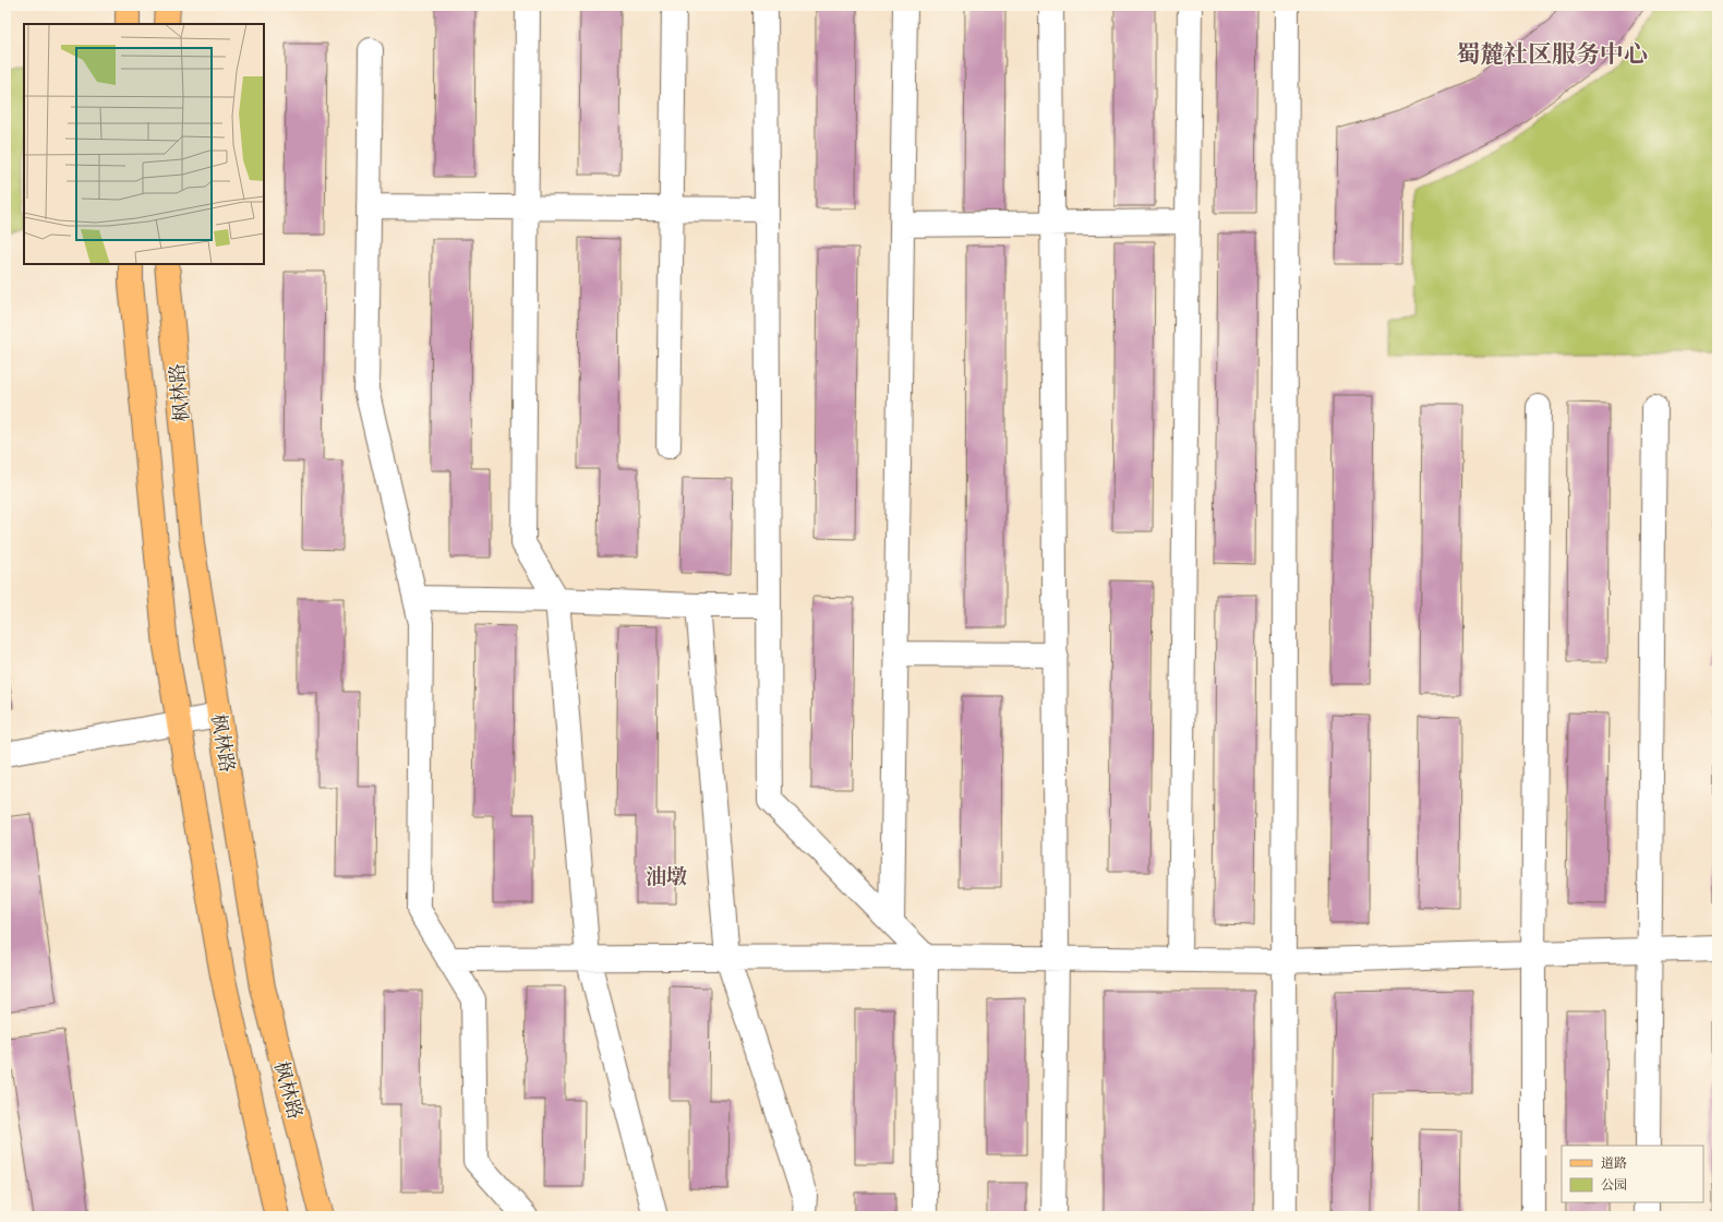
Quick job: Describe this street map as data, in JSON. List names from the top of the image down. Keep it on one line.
{"streets":{"main road":["枫林路"]},"districts":["蜀麓社区服务中心","油墩"],"legend":["道路","公园"]}
